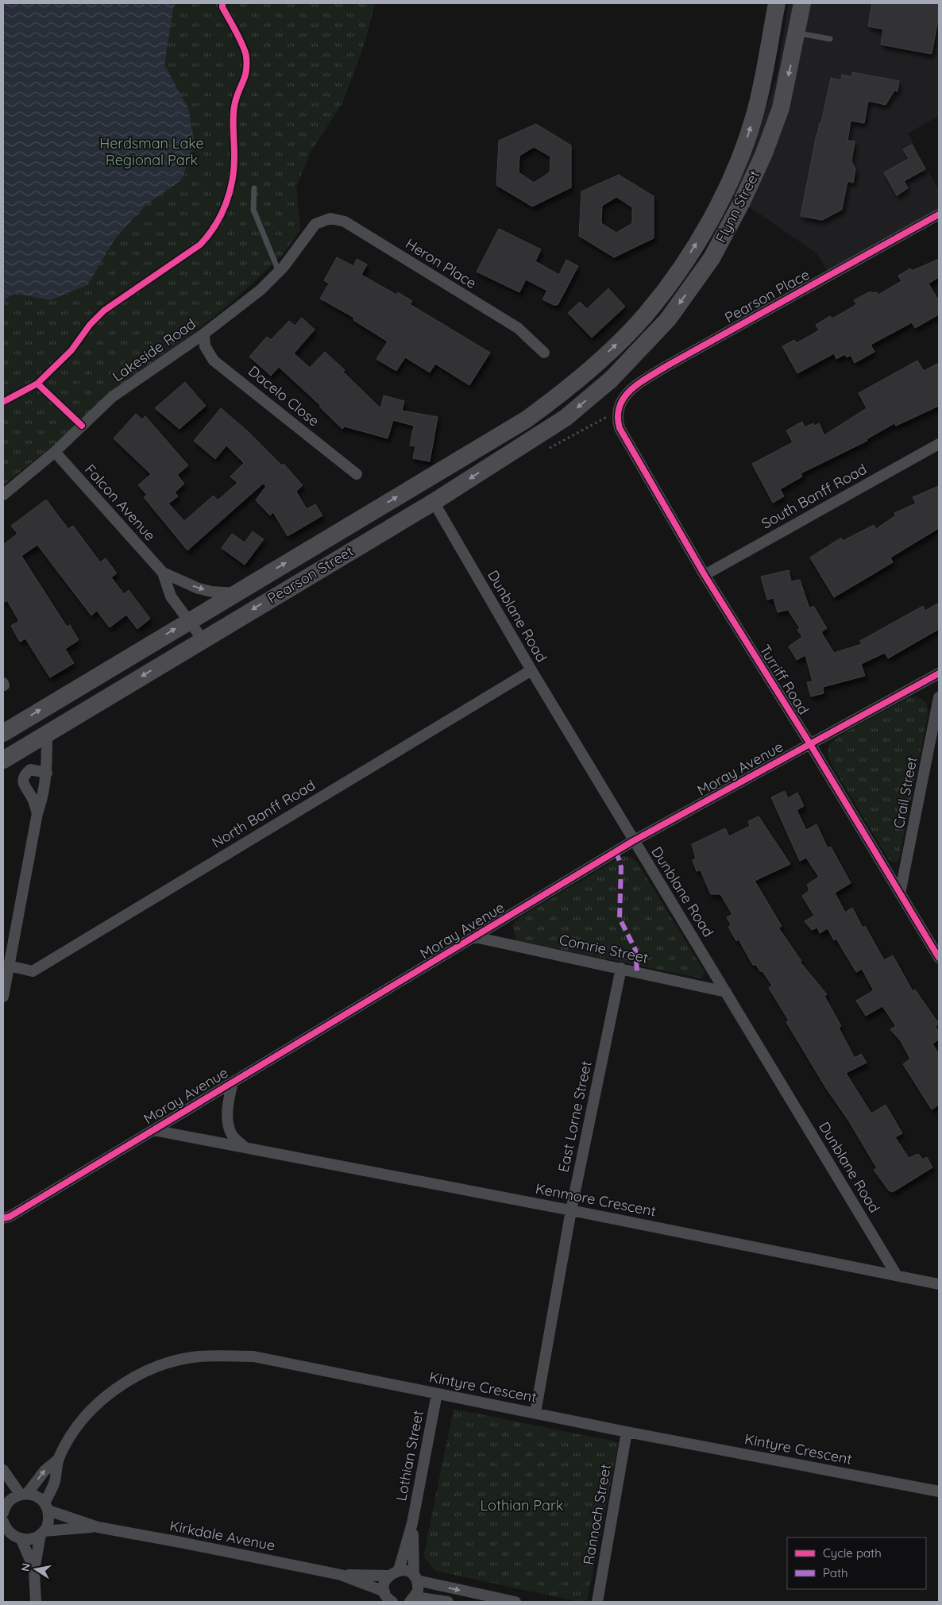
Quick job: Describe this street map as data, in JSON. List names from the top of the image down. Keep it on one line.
{"streets":{"main road":["Flynn Street","Pearson Street"],"street":["Heron Place","Pearson Place","Lakeside Road","Dacelo Close","South Banff Road","Falcon Avenue","Dunblane Road","Turriff Road","Moray Avenue","Crail Street","North Banff Road","Comrie Street","East Lorne Street","Kenmore Crescent","Kintyre Crescent","Lothian Street","Rannoch Street","Kirkdale Avenue"]},"crossings":[["Flynn Street","Pearson Street"],["Heron Place","Lakeside Road"],["Pearson Place","Turriff Road"],["Lakeside Road","Dacelo Close"],["Lakeside Road","Falcon Avenue"],["South Banff Road","Turriff Road"],["Falcon Avenue","Pearson Street"],["Pearson Street","Dunblane Road"],["Dunblane Road","Moray Avenue"],["Dunblane Road","North Banff Road"],["Dunblane Road","Comrie Street"],["Dunblane Road","Kenmore Crescent"],["Turriff Road","Moray Avenue"],["Turriff Road","Crail Street"],["Moray Avenue","Comrie Street"],["Moray Avenue","Kenmore Crescent"],["Comrie Street","East Lorne Street"],["East Lorne Street","Kenmore Crescent"],["East Lorne Street","Kintyre Crescent"],["Kintyre Crescent","Lothian Street"],["Kintyre Crescent","Rannoch Street"],["Kintyre Crescent","Kirkdale Avenue"],["Lothian Street","Kirkdale Avenue"]],"parks":["Herdsman Lake Regional Park","Lothian Park"],"legend":["Cycle path","Path"],"north":"left"}
